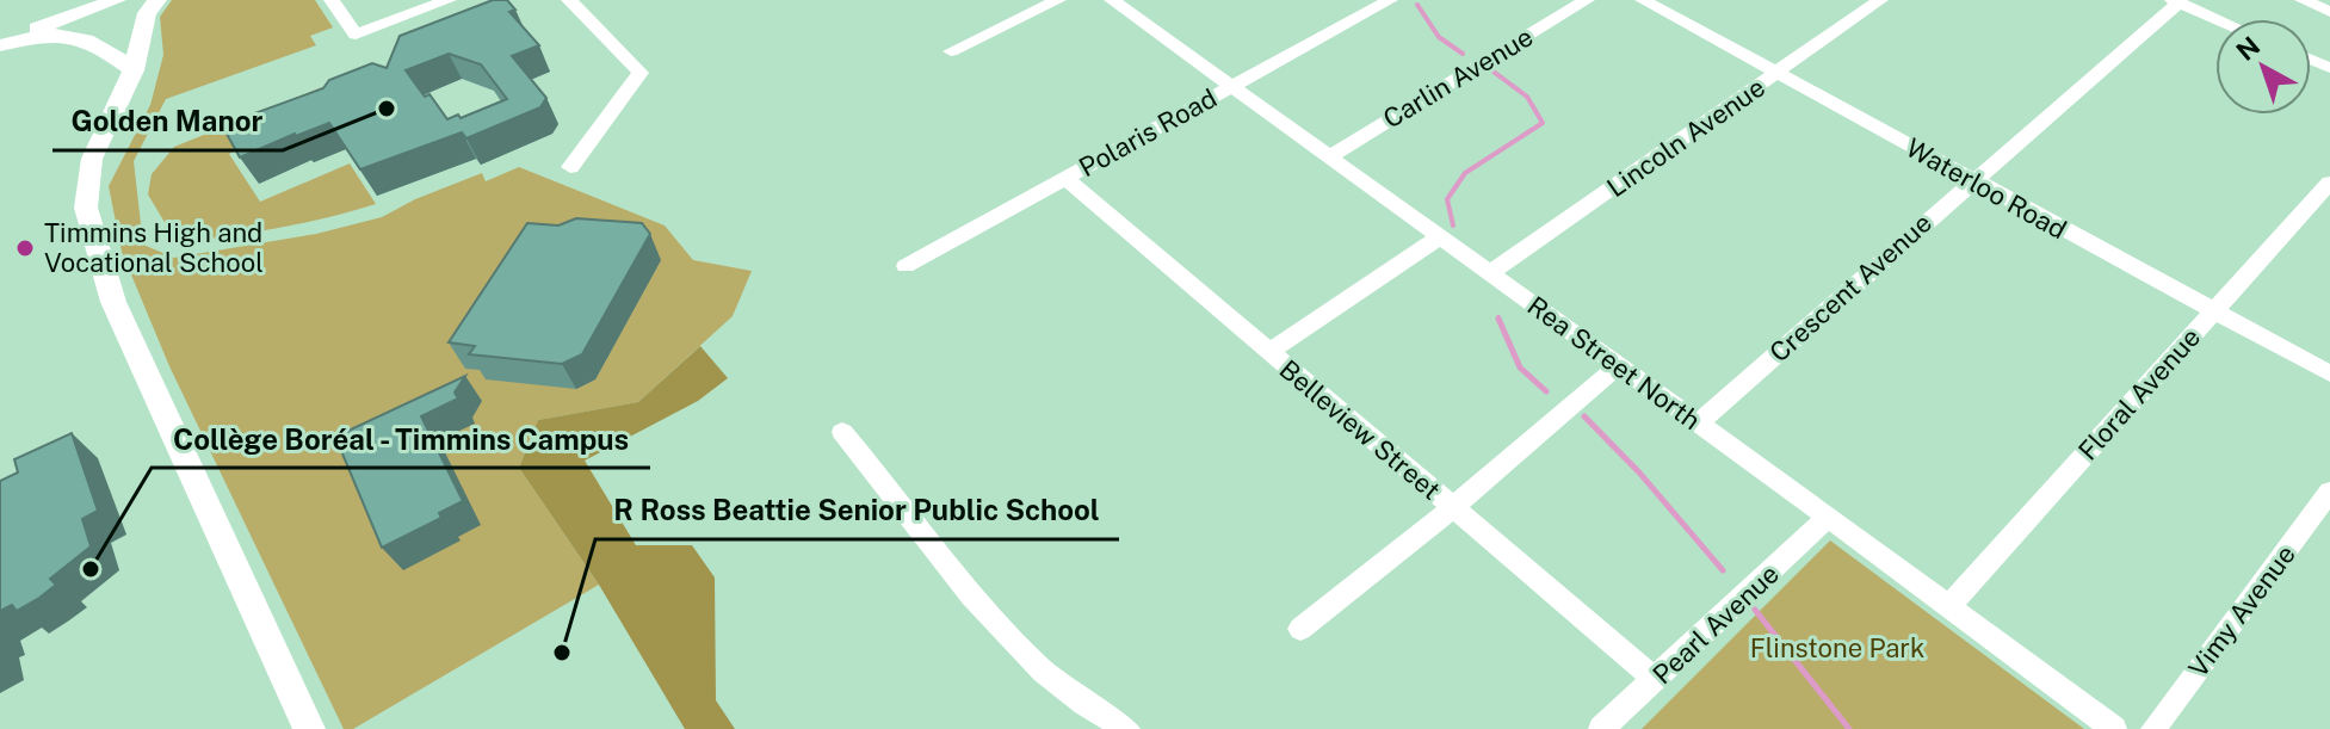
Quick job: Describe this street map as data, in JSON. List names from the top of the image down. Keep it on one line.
{"streets":{"street":["Carlin Avenue","Polaris Road","Lincoln Avenue","Waterloo Road","Crescent Avenue","Rea Street North","Floral Avenue","Belleview Street","Vimy Avenue","Pearl Avenue"]},"crossings":[["Carlin Avenue","Rea Street North"],["Polaris Road","Rea Street North"],["Polaris Road","Belleview Street"],["Lincoln Avenue","Waterloo Road"],["Lincoln Avenue","Rea Street North"],["Waterloo Road","Crescent Avenue"],["Waterloo Road","Floral Avenue"],["Crescent Avenue","Rea Street North"],["Rea Street North","Floral Avenue"],["Rea Street North","Pearl Avenue"],["Belleview Street","Pearl Avenue"]],"parks":["Flinstone Park"],"places":["Golden Manor","Timmins High and Vocational School","Collège Boréal - Timmins Campus","R Ross Beattie Senior Public School"],"north":"top left"}
